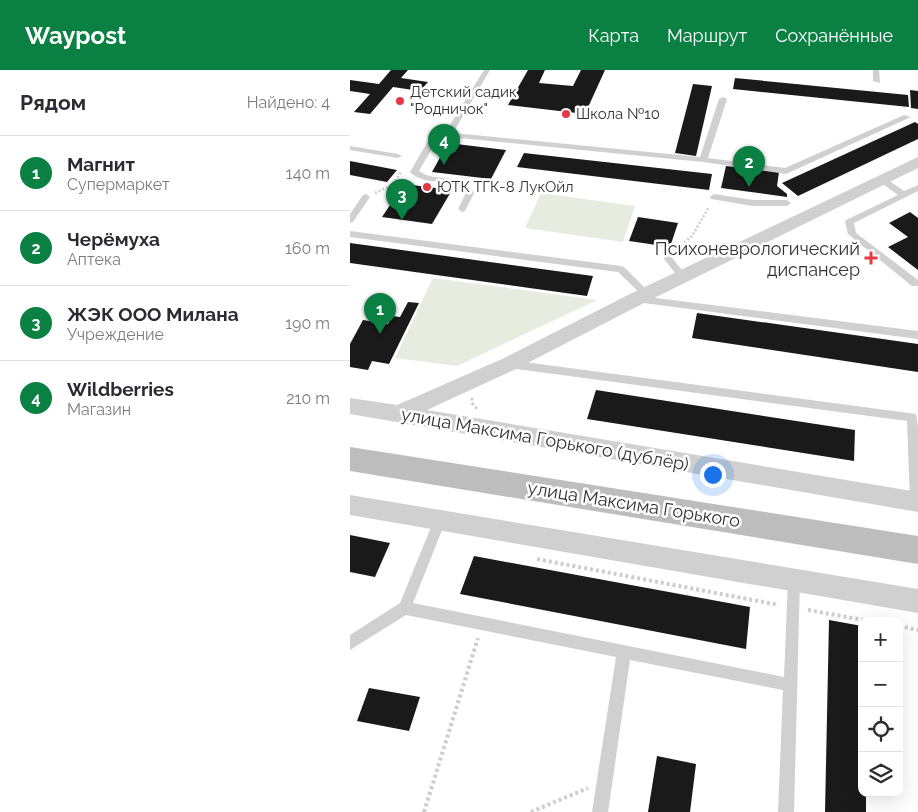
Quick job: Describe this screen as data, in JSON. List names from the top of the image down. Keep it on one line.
{"streets":{"street":["улица Максима Горького (дублёр)","улица Максима Горького"]},"places":{"other":["Детский садик \"Родничок\"","Школа №10","ЮТК ТГК-8 ЛукОйл"],"health":["Психоневрологический диспансер"]},"page":{"header":"Waypost","nav":["Карта","Маршрут","Сохранённые"],"heading":["Рядом","Найдено: 4"],"pins":["4","2","3","1"],"list":[{"mark":"1","name":"Магнит","note":"Супермаркет","value":"140 m"},{"mark":"2","name":"Черёмуха","note":"Аптека","value":"160 m"},{"mark":"3","name":"ЖЭК ООО Милана","note":"Учреждение","value":"190 m"},{"mark":"4","name":"Wildberries","note":"Магазин","value":"210 m"}],"map_buttons":["+","−"]}}
